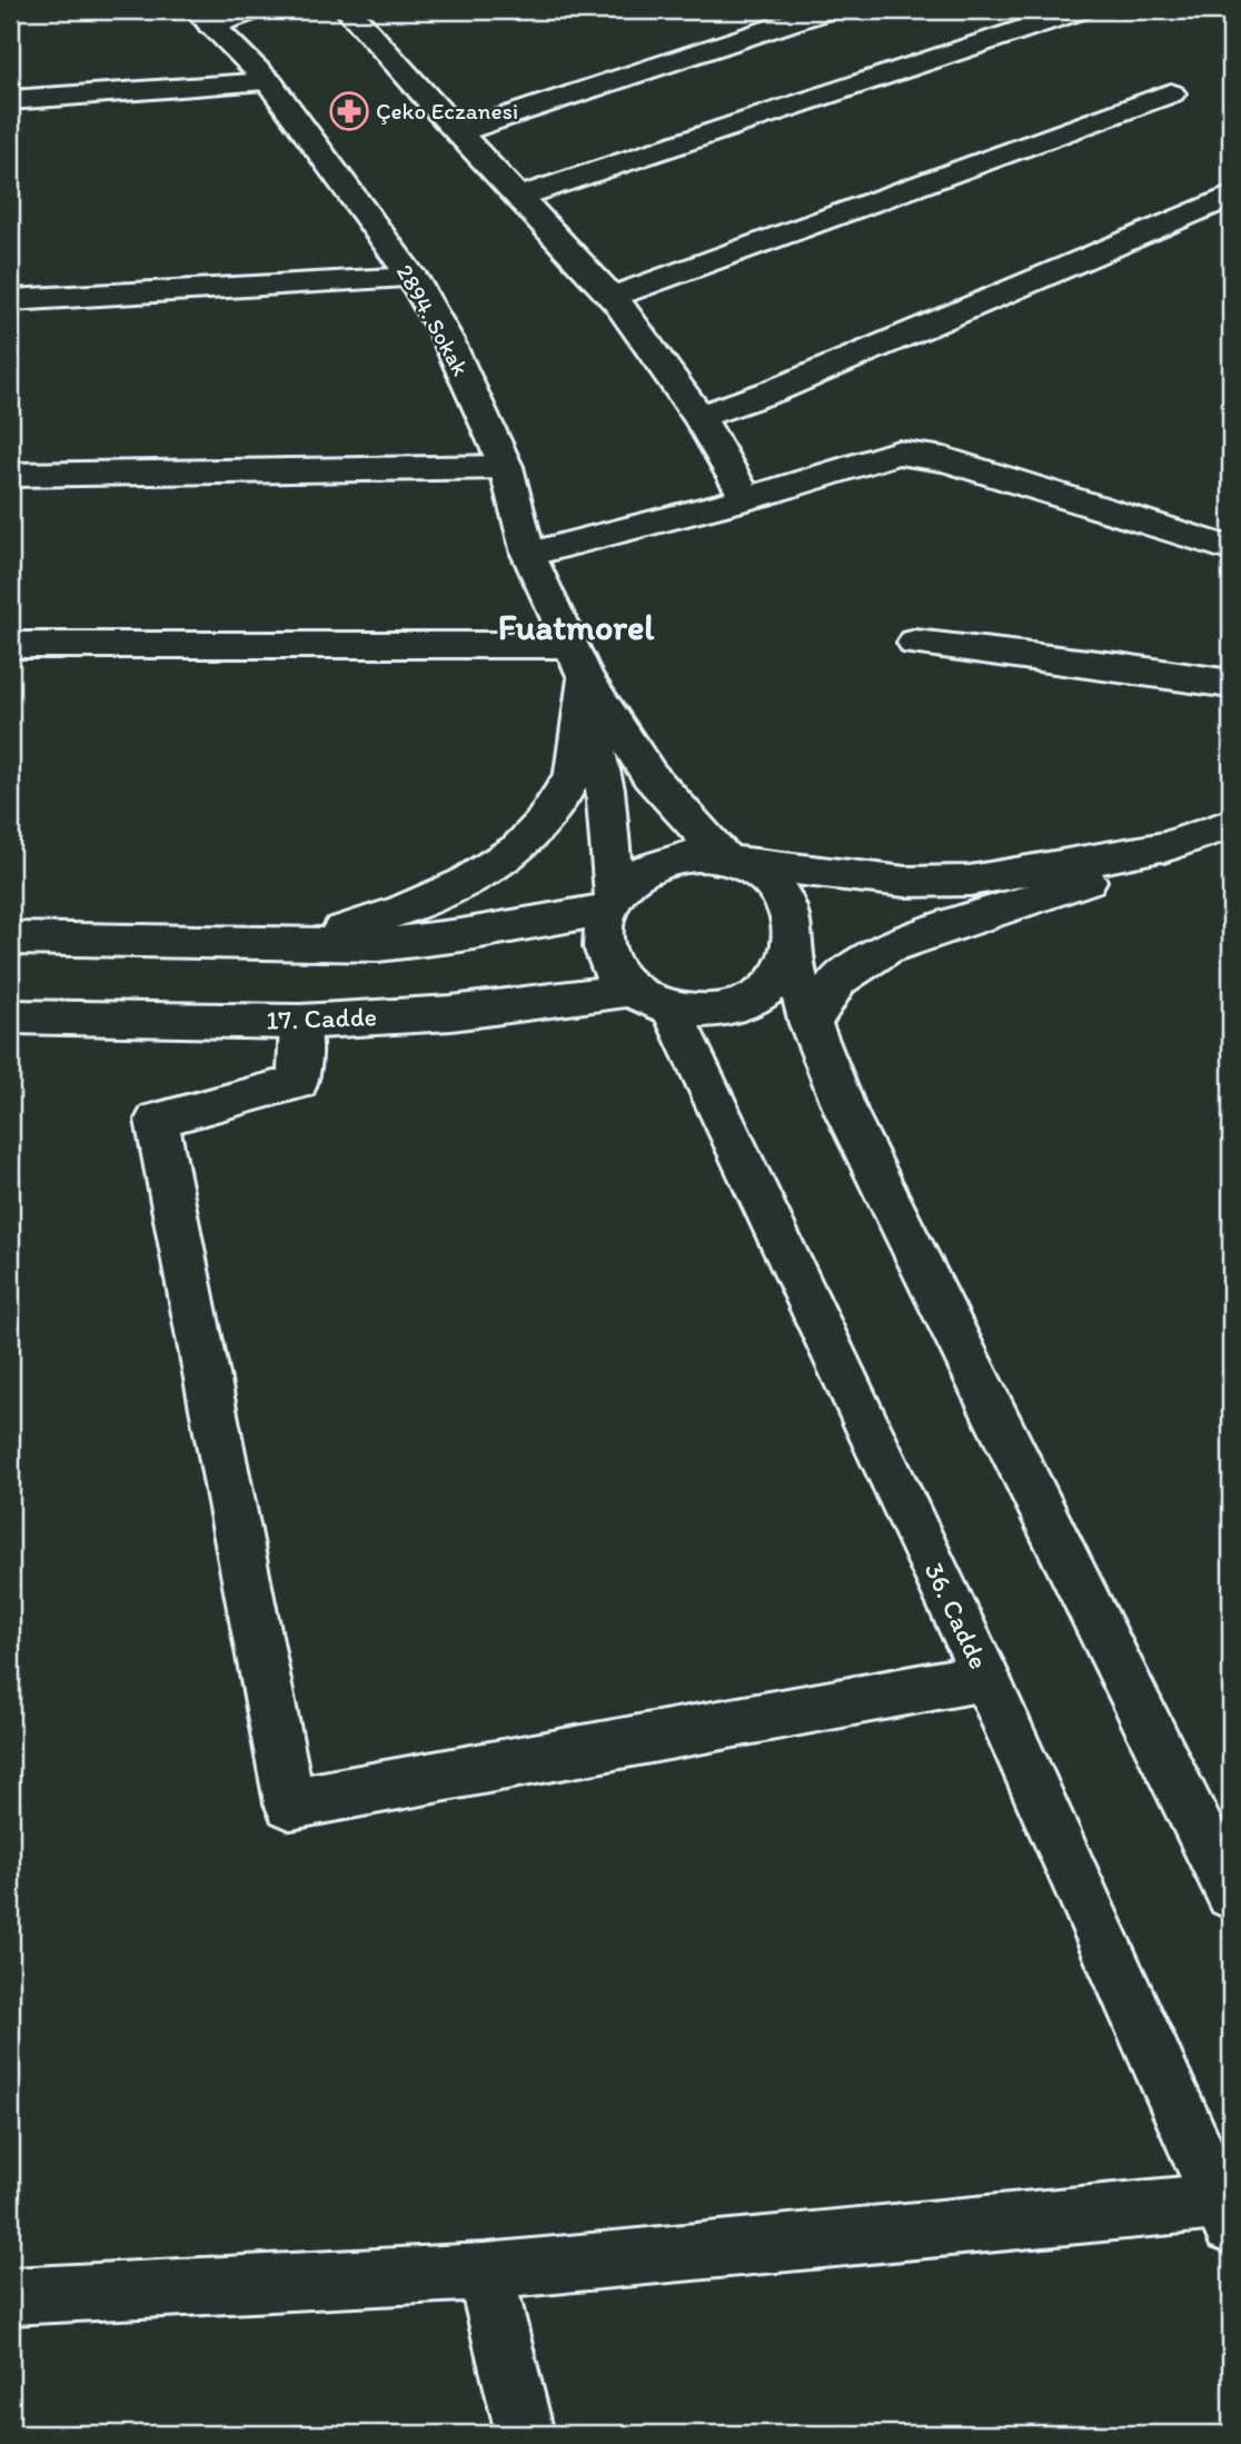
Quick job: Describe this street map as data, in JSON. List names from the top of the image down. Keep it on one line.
{"streets":{"street":["2894. Sokak","17. Cadde","36. Cadde"]},"crossings":[["2894. Sokak","17. Cadde"],["2894. Sokak","36. Cadde"],["17. Cadde","36. Cadde"]],"districts":["Fuatmorel"],"places":{"pharmacy":["Çeko Eczanesi"]}}
